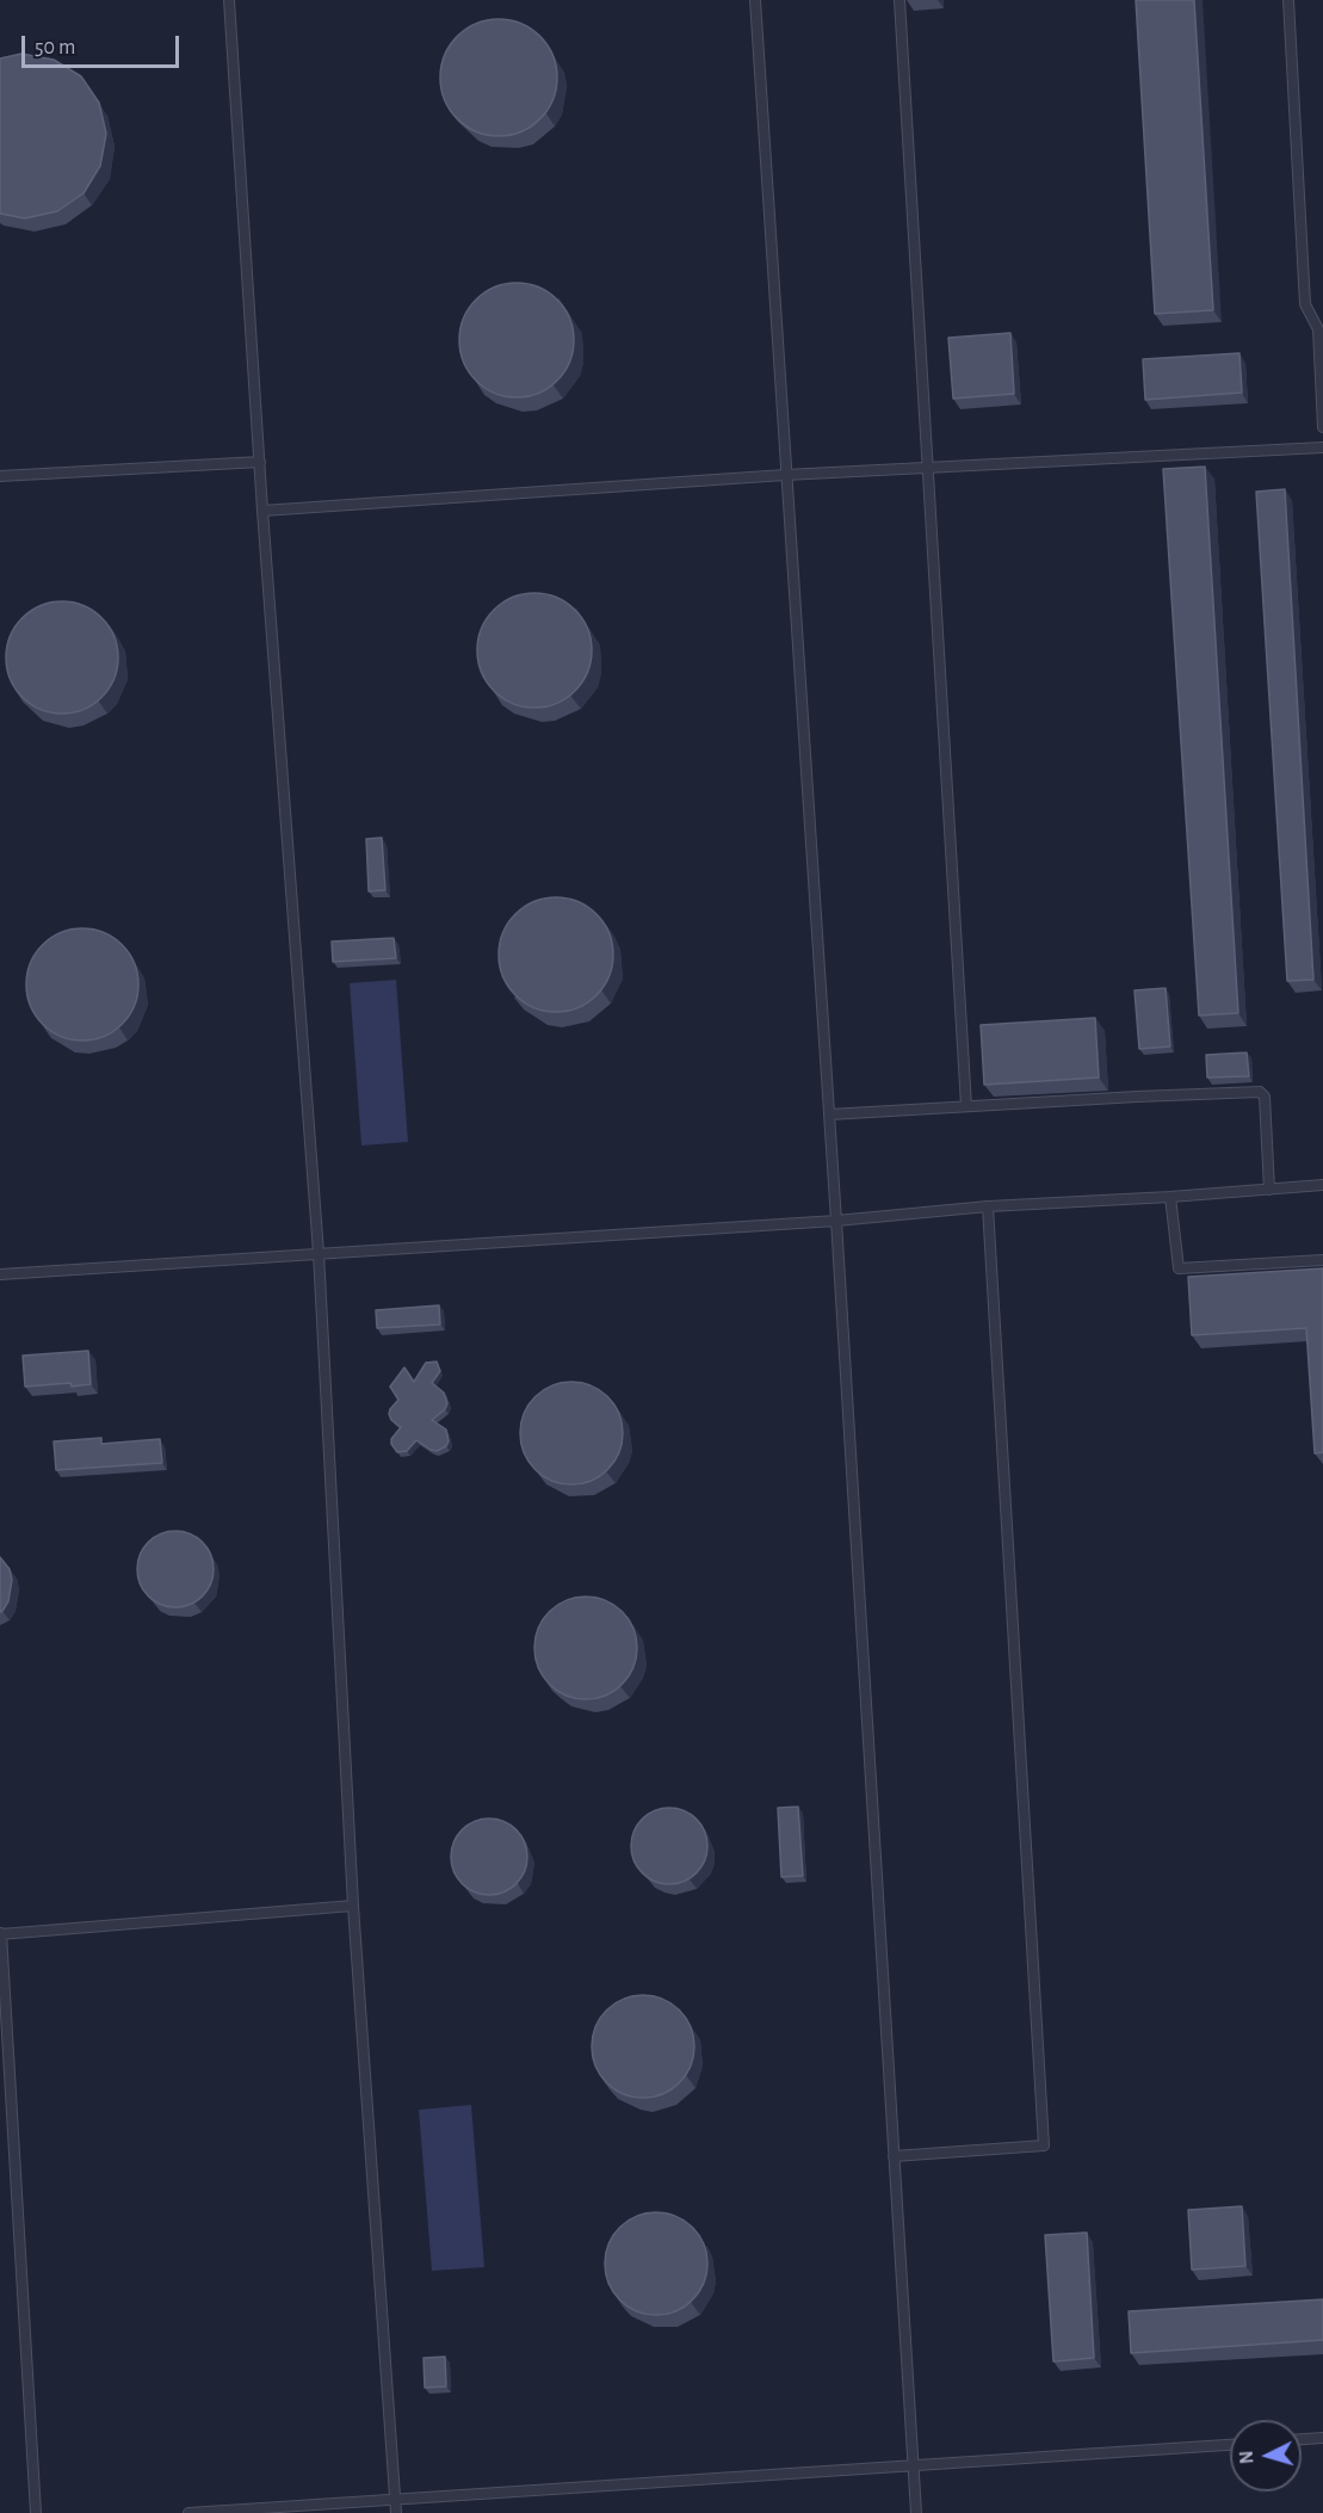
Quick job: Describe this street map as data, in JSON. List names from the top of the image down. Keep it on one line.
{"scale_bar":"50 m","north":"left"}
